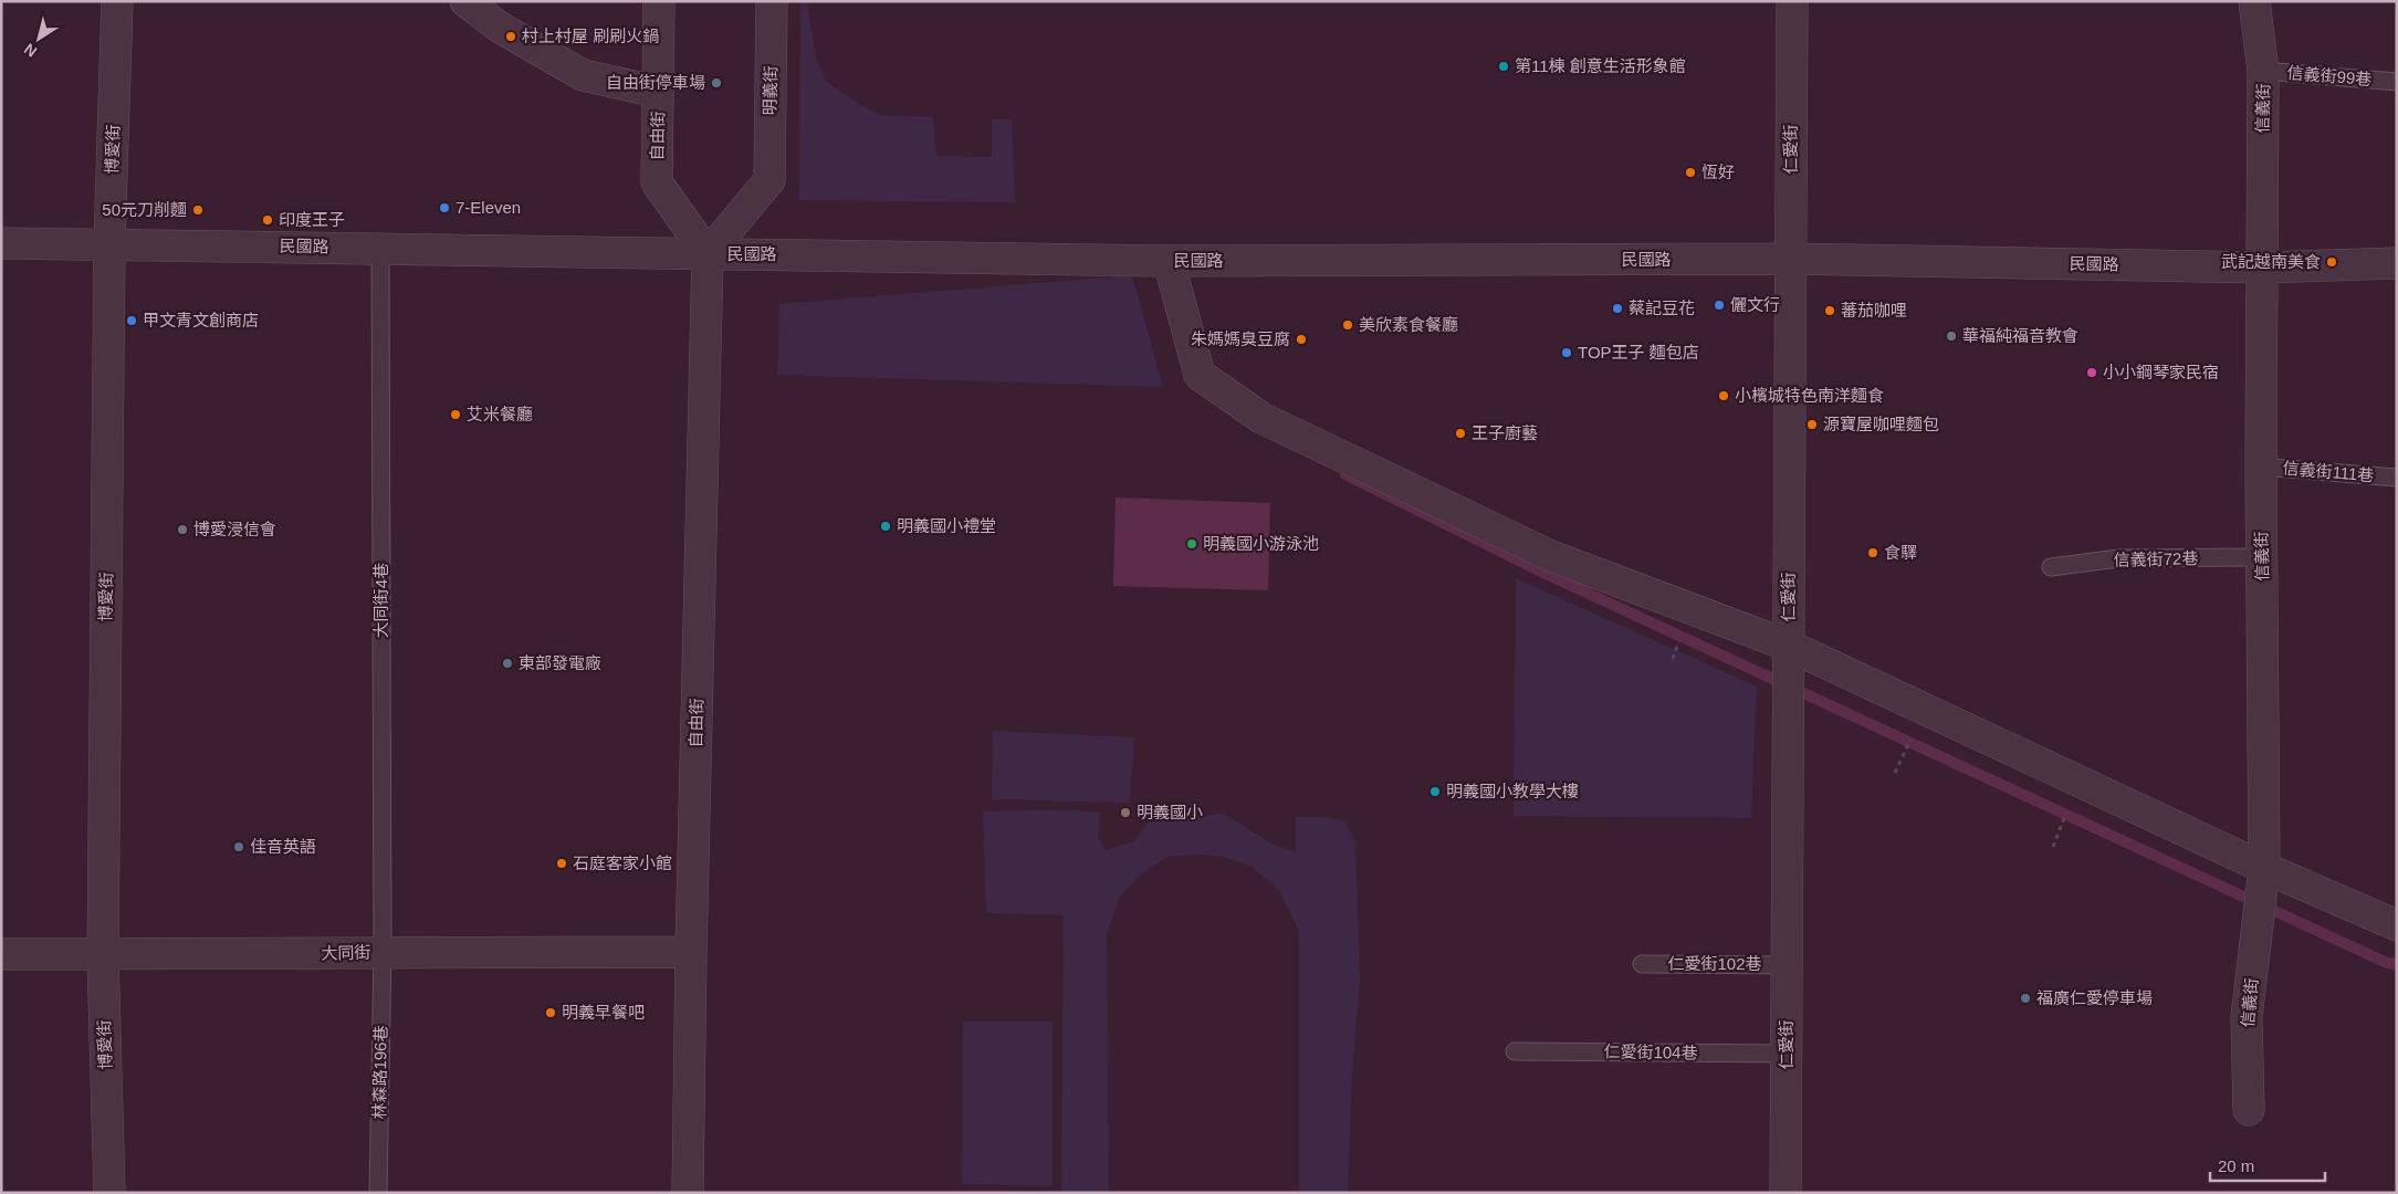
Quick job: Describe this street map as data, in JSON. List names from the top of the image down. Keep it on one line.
{"streets":{"street":["明義街","信義街","自由街","博愛街","仁愛街","民國路","大同街"],"lane":["信義街99巷","信義街111巷","信義街72巷","大同街4巷","仁愛街102巷","仁愛街104巷","林森路196巷"]},"crossings":[["信義街99巷","信義街"],["明義街","自由街"],["明義街","民國路"],["信義街","民國路"],["信義街","信義街111巷"],["信義街","信義街72巷"],["自由街","民國路"],["自由街","大同街"],["博愛街","民國路"],["博愛街","大同街"],["仁愛街","民國路"],["仁愛街","仁愛街102巷"],["仁愛街","仁愛街104巷"],["民國路","大同街4巷"],["大同街4巷","大同街"],["大同街4巷","林森路196巷"],["大同街","林森路196巷"]],"places":["村上村屋 刷刷火鍋","第11棟 創意生活形象館","自由街停車場","恆好","7-Eleven","50元刀削麵","印度王子","武記越南美食","儷文行","蔡記豆花","蕃茄咖哩","甲文青文創商店","美欣素食餐廳","華福純福音教會","朱媽媽臭豆腐","TOP王子 麵包店","小小鋼琴家民宿","小檳城特色南洋麵食","艾米餐廳","源寶屋咖哩麵包","王子廚藝","明義國小禮堂","博愛浸信會","明義國小游泳池","食驛","東部發電廠","明義國小教學大樓","明義國小","佳音英語","石庭客家小館","福廣仁愛停車場","明義早餐吧"],"scale_bar":"20 m","north":"bottom left"}
